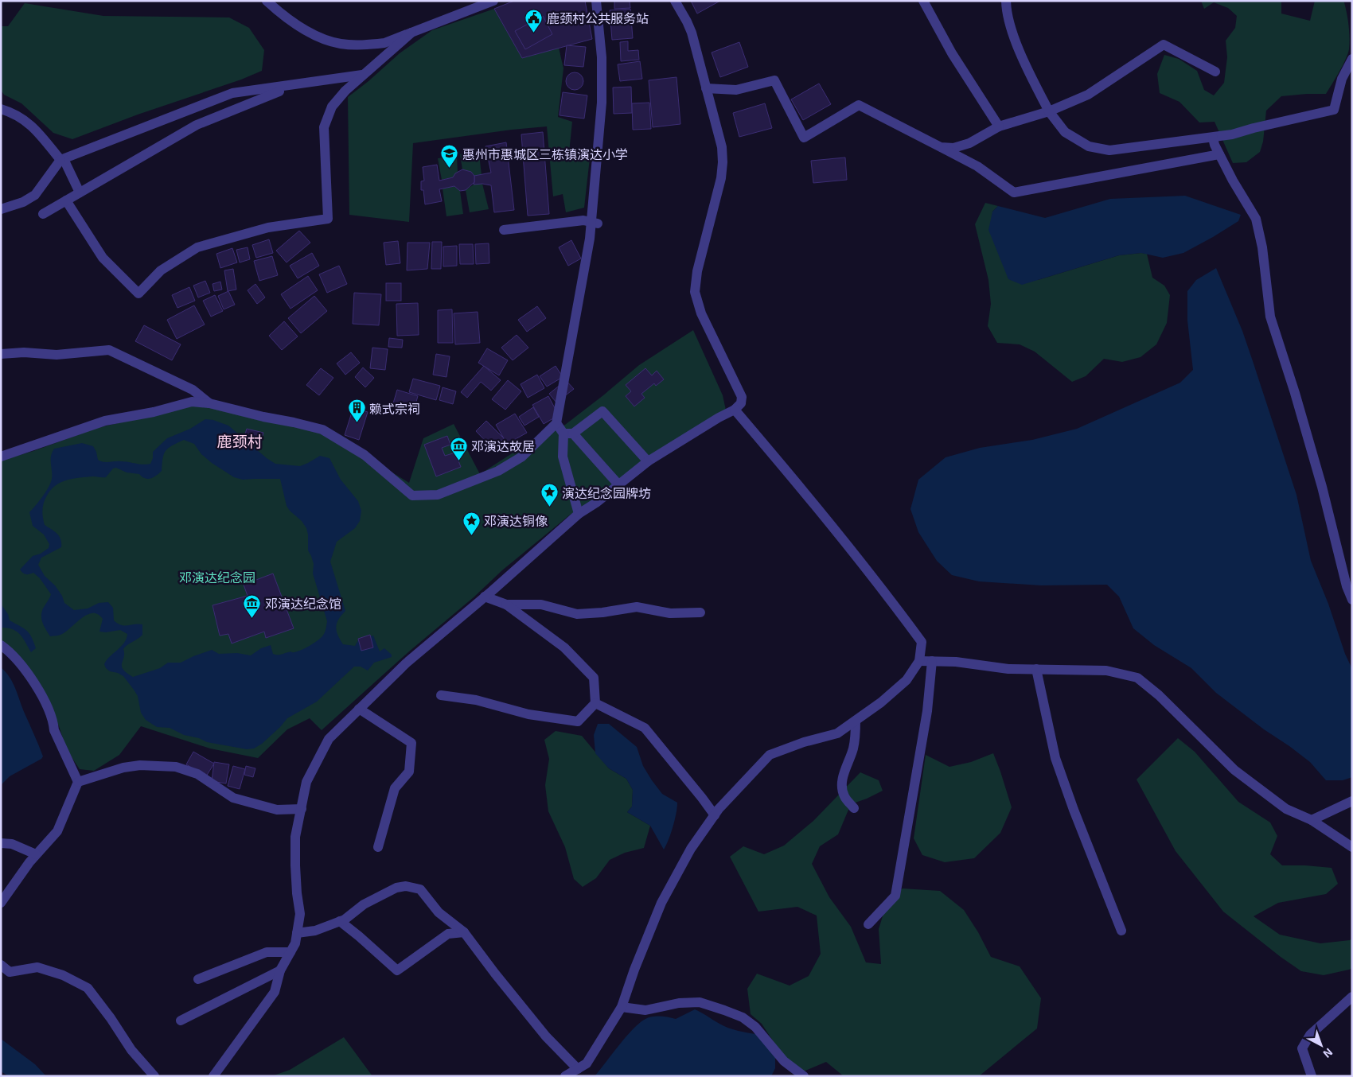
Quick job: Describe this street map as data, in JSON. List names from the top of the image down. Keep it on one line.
{"districts":["鹿颈村"],"parks":["邓演达纪念园"],"places":{"public building":["鹿颈村公共服务站"],"school or university":["惠州市惠城区三栋镇演达小学"],"building":["赖式宗祠"],"museum":["邓演达故居","邓演达纪念馆"],"place":["演达纪念园牌坊","邓演达铜像"]},"north":"bottom right"}
